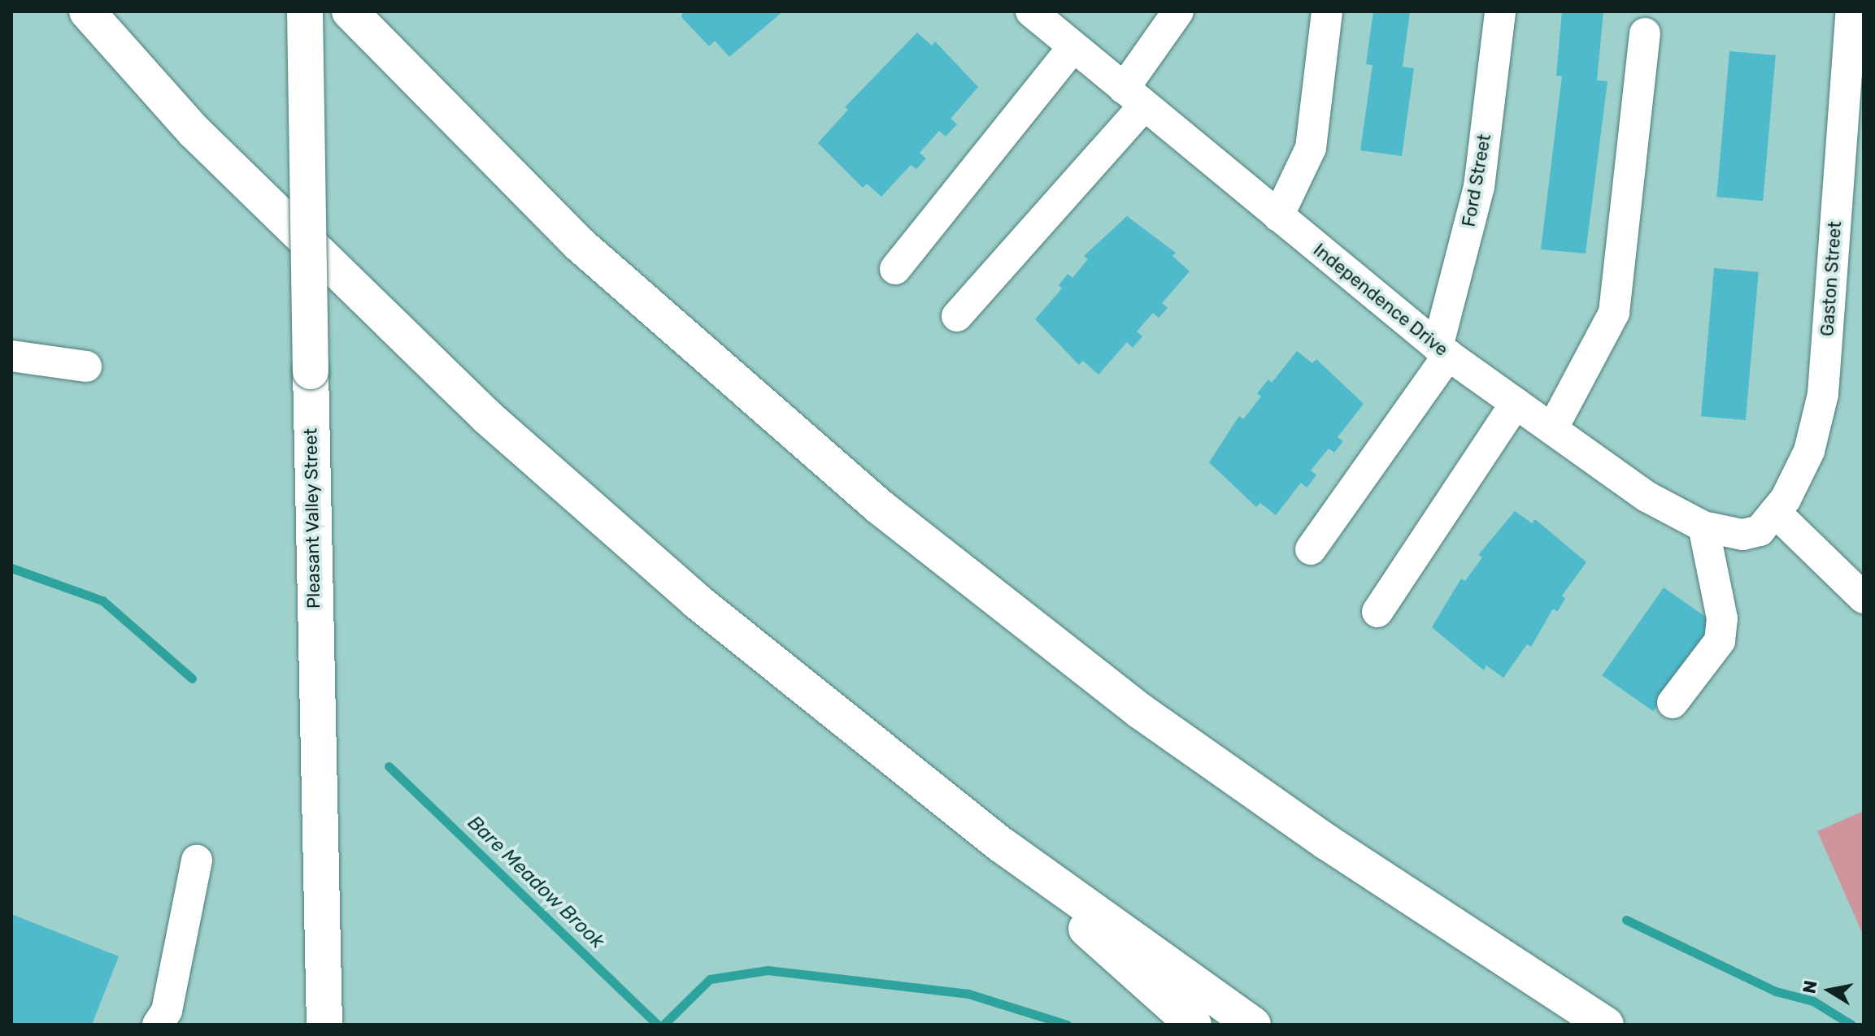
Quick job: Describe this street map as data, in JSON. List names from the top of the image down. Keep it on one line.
{"streets":{"main road":["Pleasant Valley Street"],"street":["Ford Street","Gaston Street","Independence Drive"]},"crossings":[["Ford Street","Independence Drive"],["Gaston Street","Independence Drive"]],"water":["Bare Meadow Brook"],"north":"left"}
